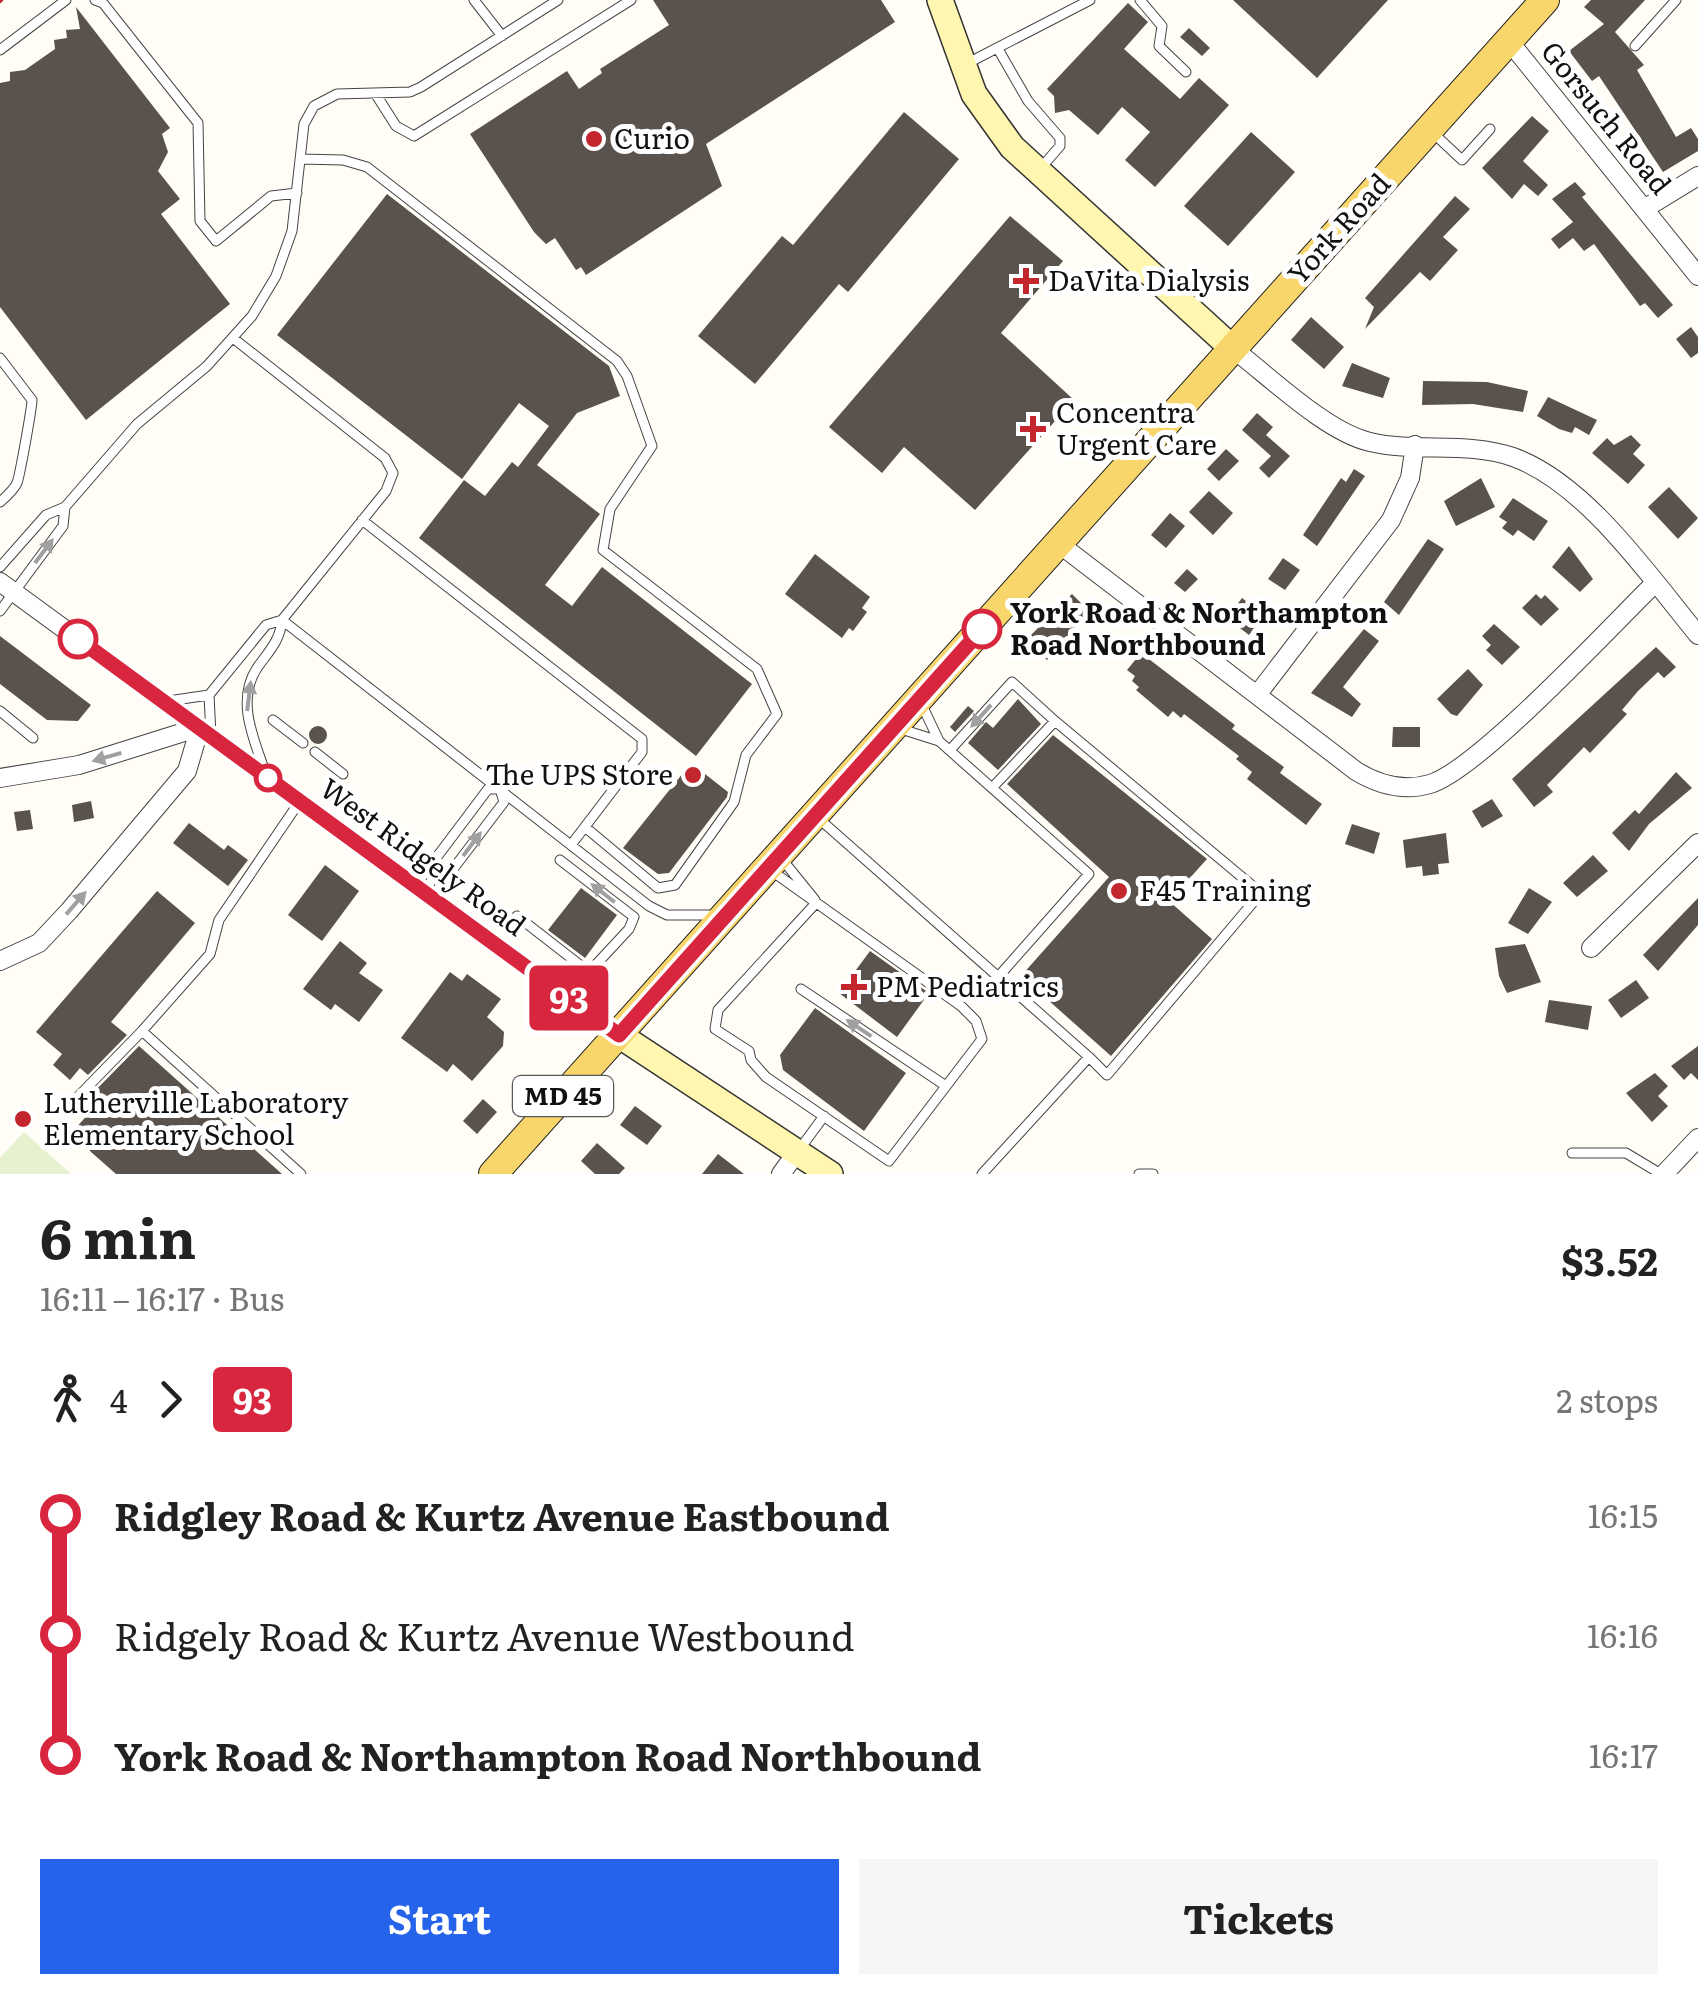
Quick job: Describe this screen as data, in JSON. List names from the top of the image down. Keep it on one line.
{"streets":{"main road":["York Road","MD 45"],"street":["Gorsuch Road","West Ridgely Road"]},"crossings":[["Gorsuch Road","York Road"],["York Road","West Ridgely Road"]],"places":{"other":["Curio","York Road & Northampton Road Northbound","The UPS Store","F45 Training","Lutherville Laboratory Elementary School"],"health":["DaVita Dialysis","Concentra Urgent Care","PM Pediatrics"]},"lines":["bus line 93"],"page":{"on_map":"93","heading":["6 min","16:11 – 16:17 · Bus","$3.52"],"legs":["4","93","2 stops"],"list":[{"name":"Ridgley Road & Kurtz Avenue Eastbound","value":"16:15"},{"name":"Ridgely Road & Kurtz Avenue Westbound","value":"16:16"},{"name":"York Road & Northampton Road Northbound","value":"16:17"}],"buttons":["Start","Tickets"]}}
